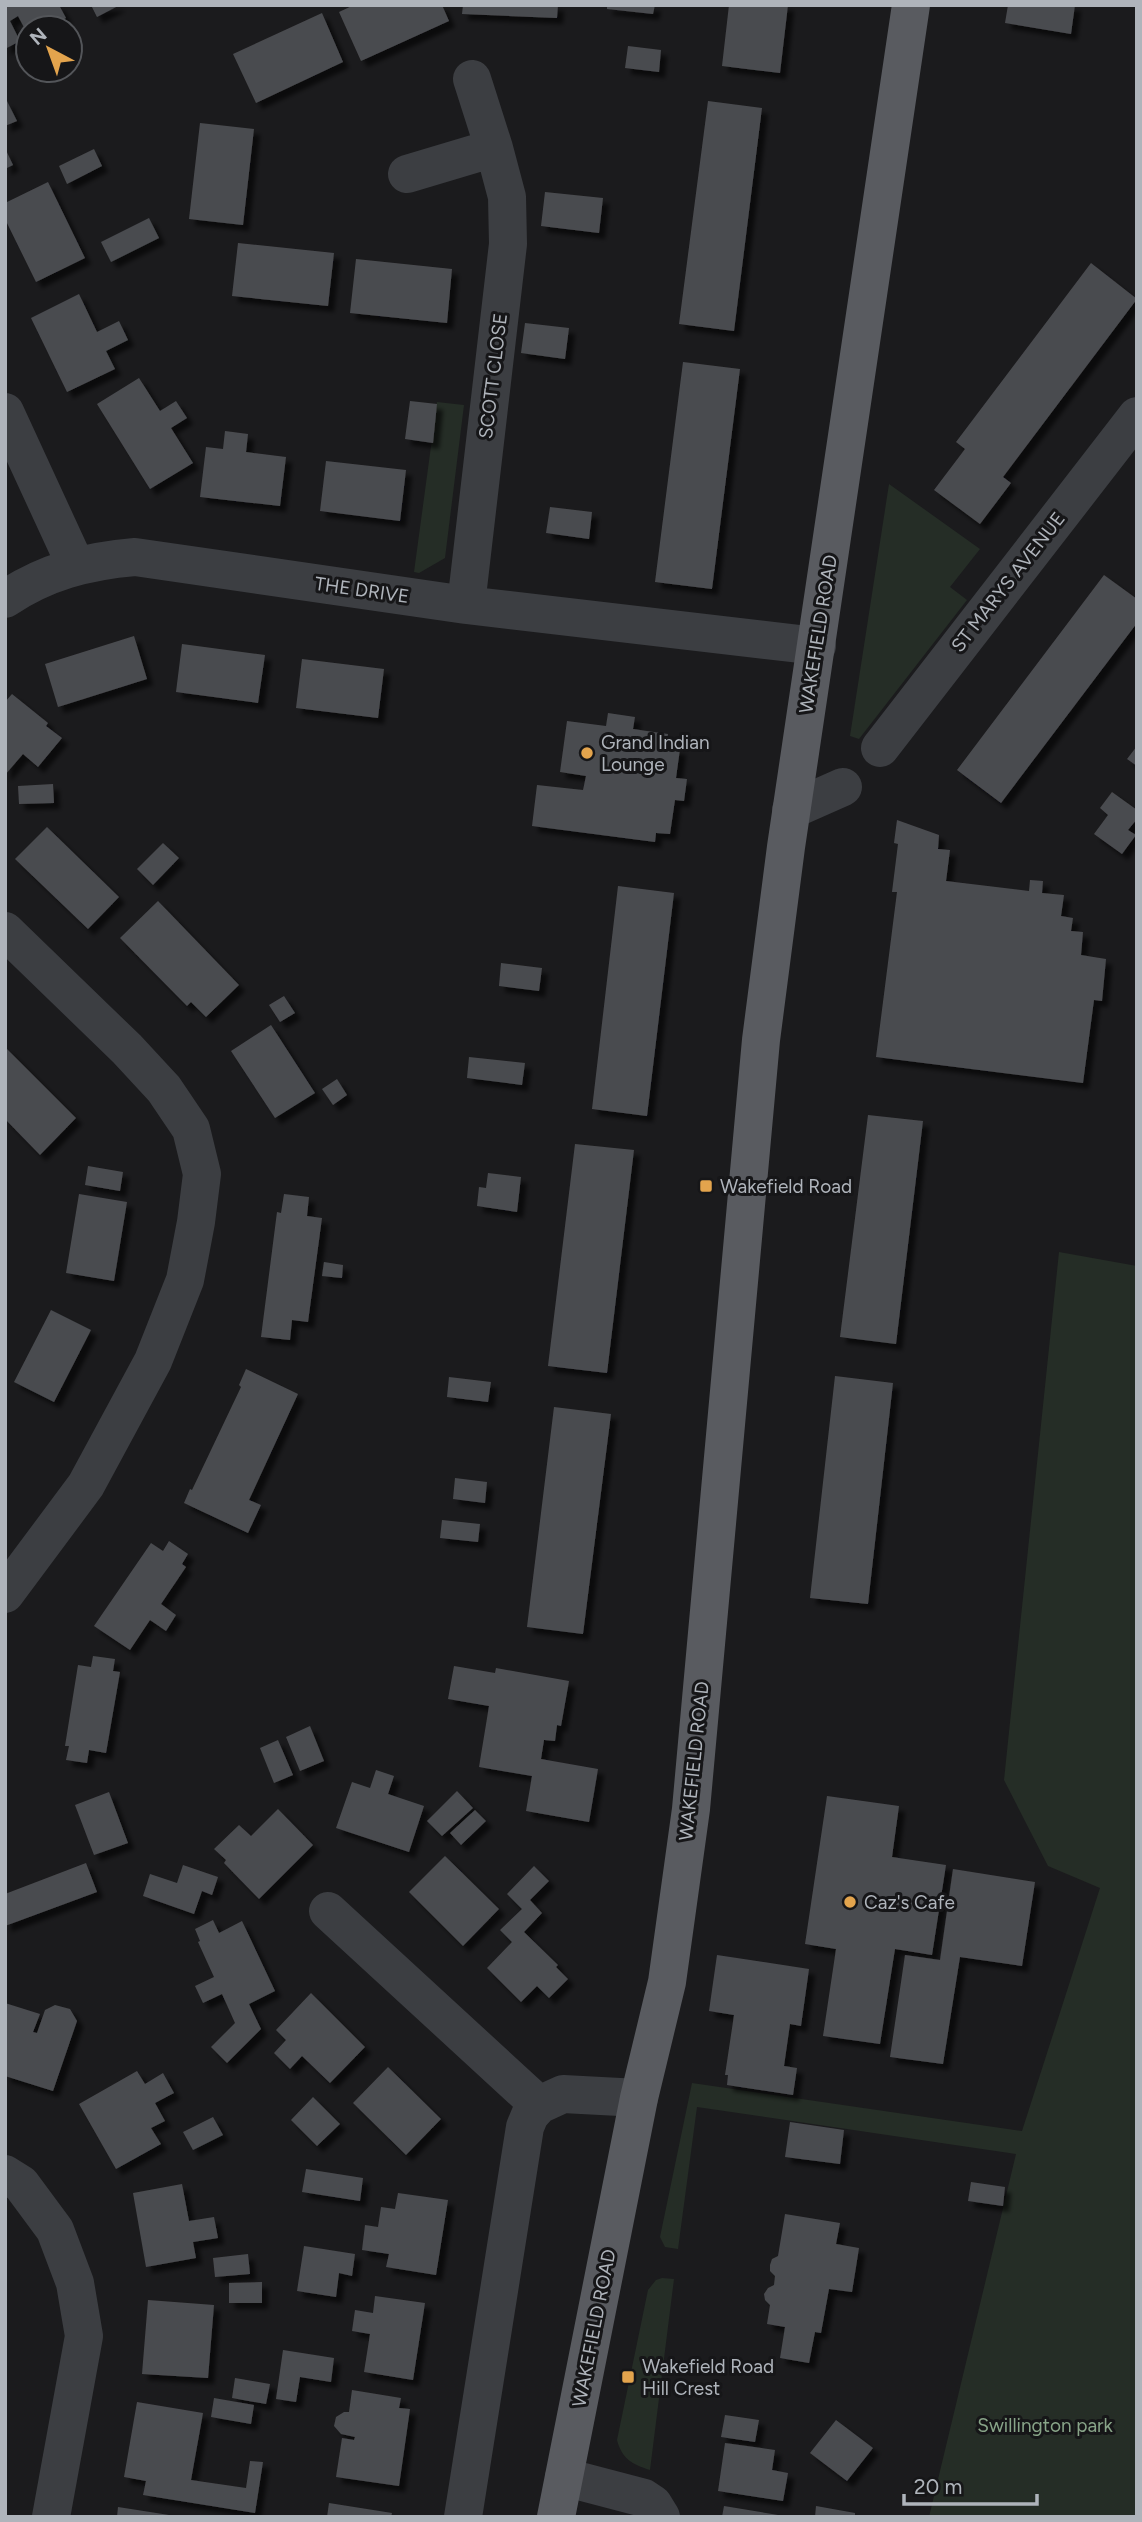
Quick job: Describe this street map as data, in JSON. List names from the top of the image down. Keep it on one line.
{"streets":{"main road":["WAKEFIELD ROAD"],"street":["SCOTT CLOSE","ST MARYS AVENUE","THE DRIVE"]},"crossings":[["SCOTT CLOSE","THE DRIVE"],["THE DRIVE","WAKEFIELD ROAD"]],"parks":["Swillington park"],"places":{"other":["Grand Indian Lounge","Caz's Cafe"],"transit":["Wakefield Road","Wakefield Road Hill Crest"]},"scale_bar":"20 m","north":"top left"}
